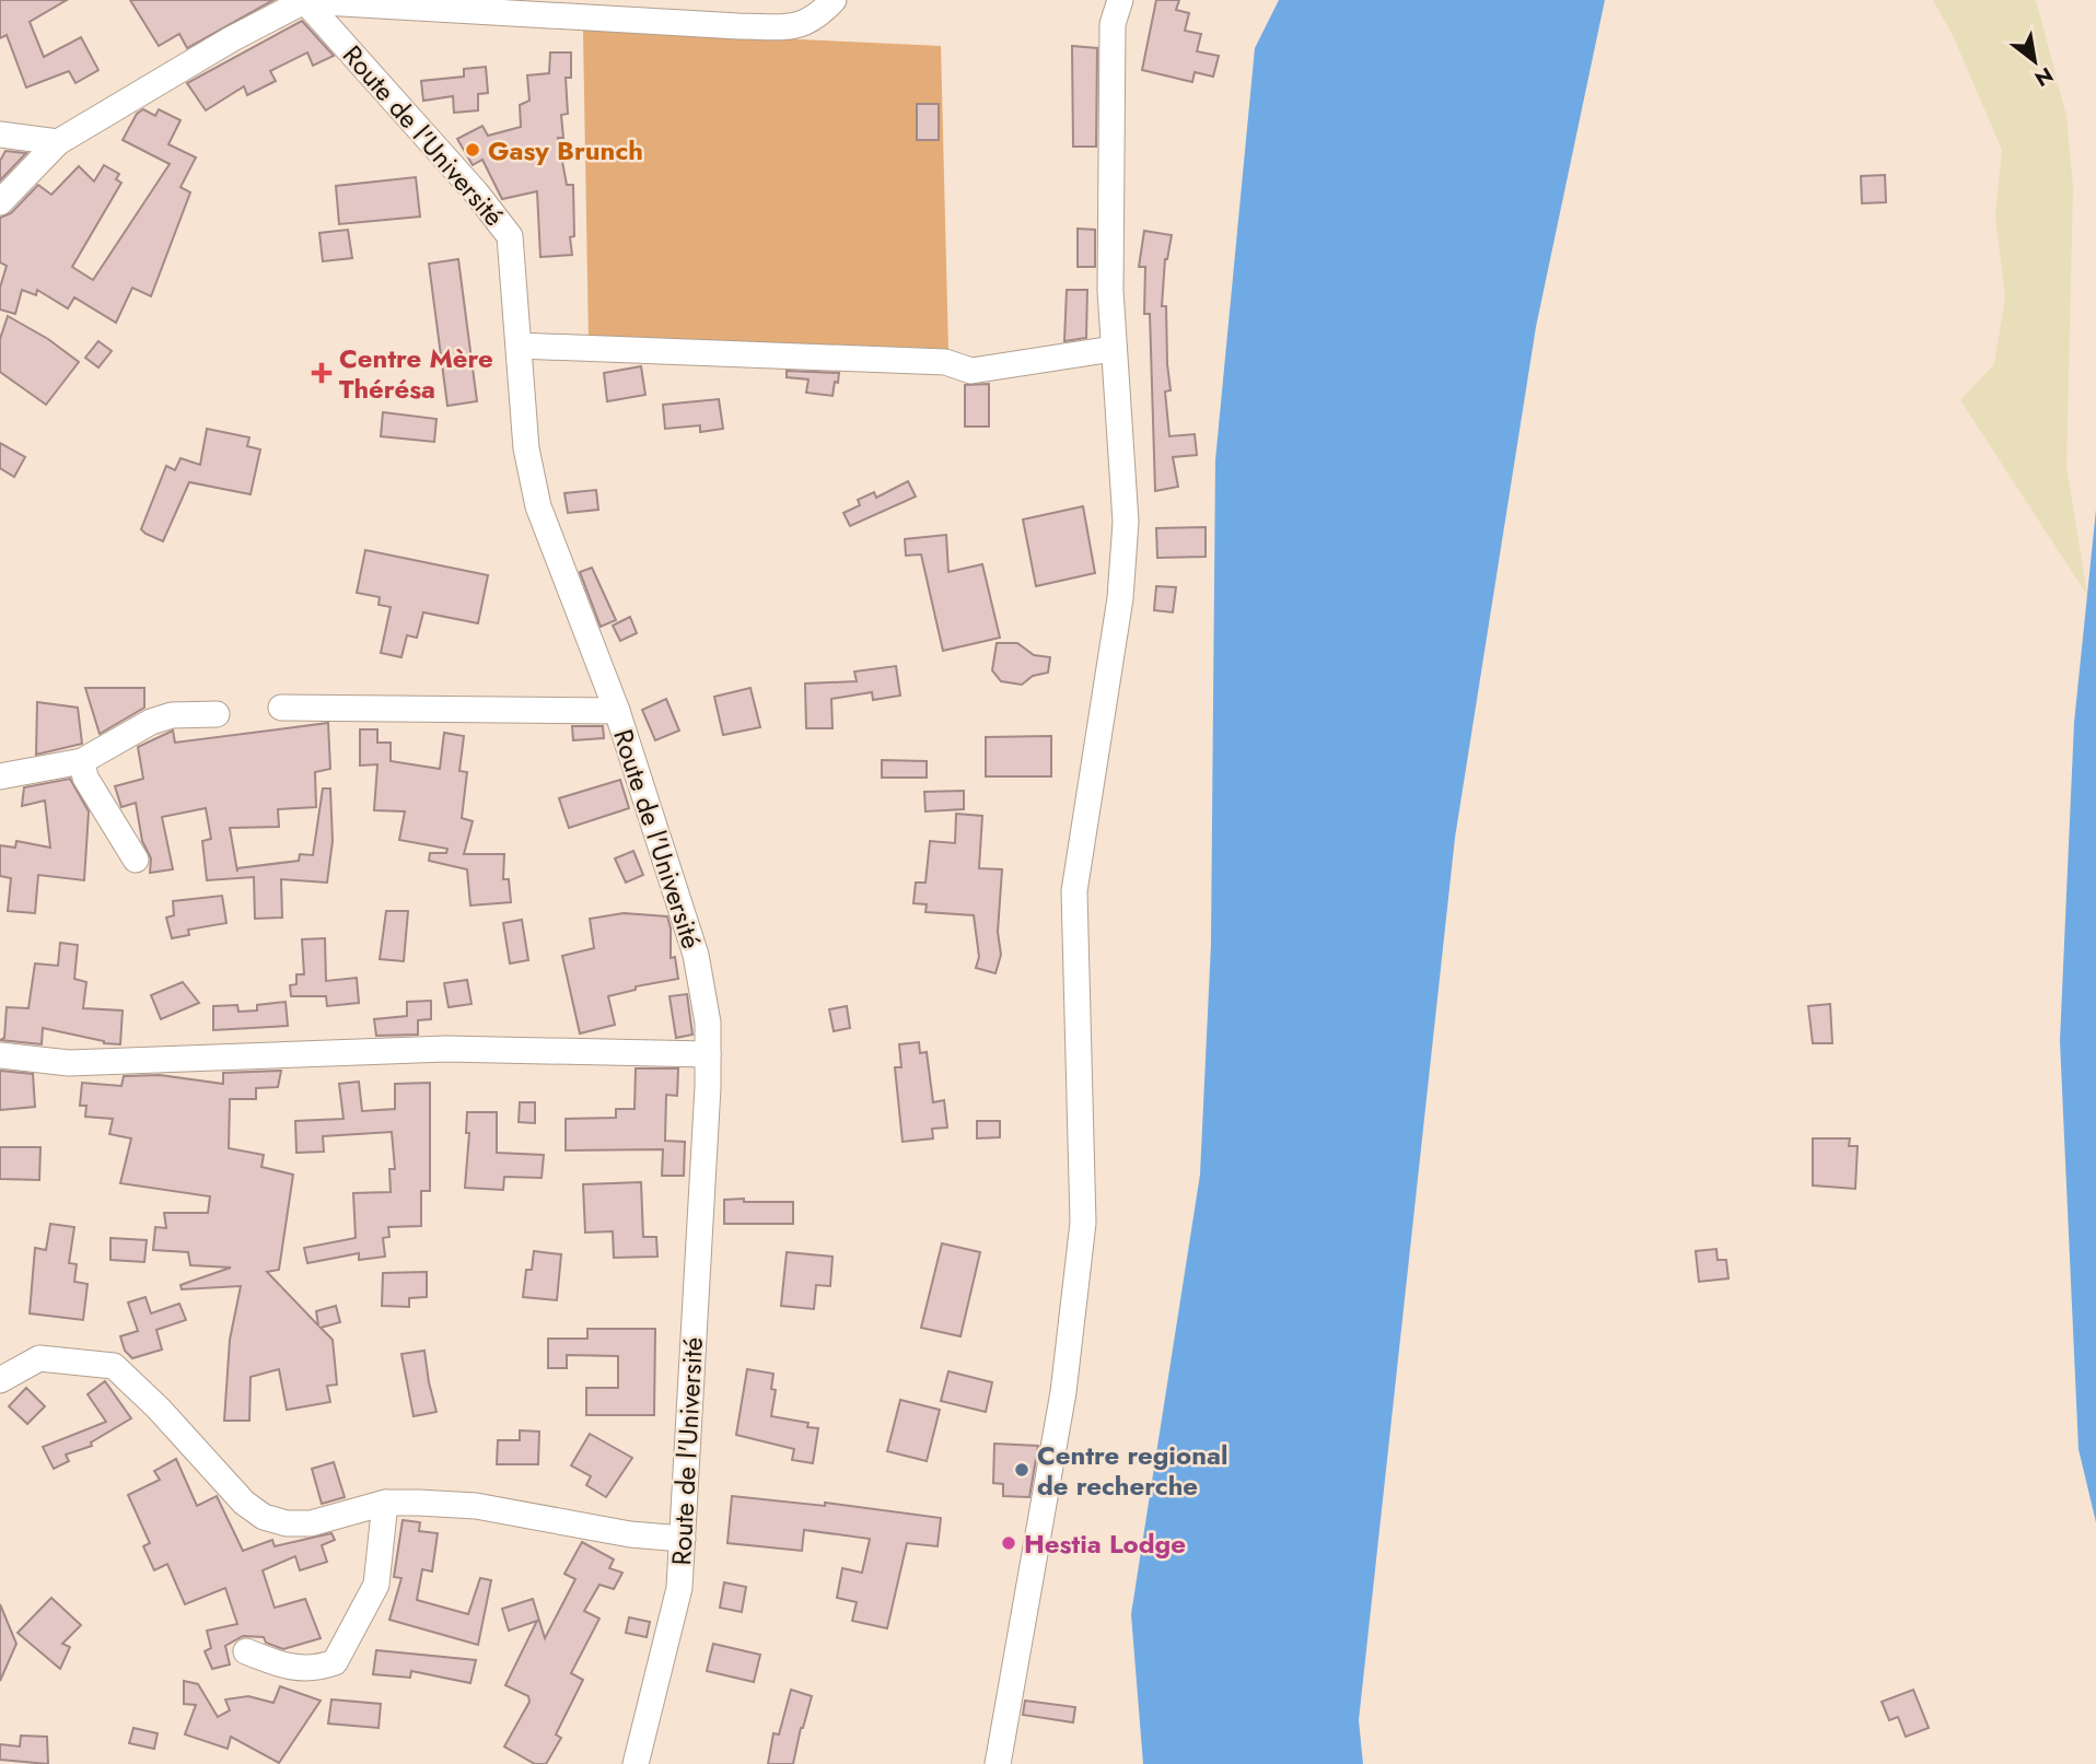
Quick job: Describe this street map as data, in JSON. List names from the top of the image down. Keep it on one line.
{"streets":{"street":["Route de l'Université"]},"places":{"other":["Gasy Brunch","Centre regional de recherche","Hestia Lodge"],"health":["Centre Mère Thérésa"]},"north":"bottom right"}
